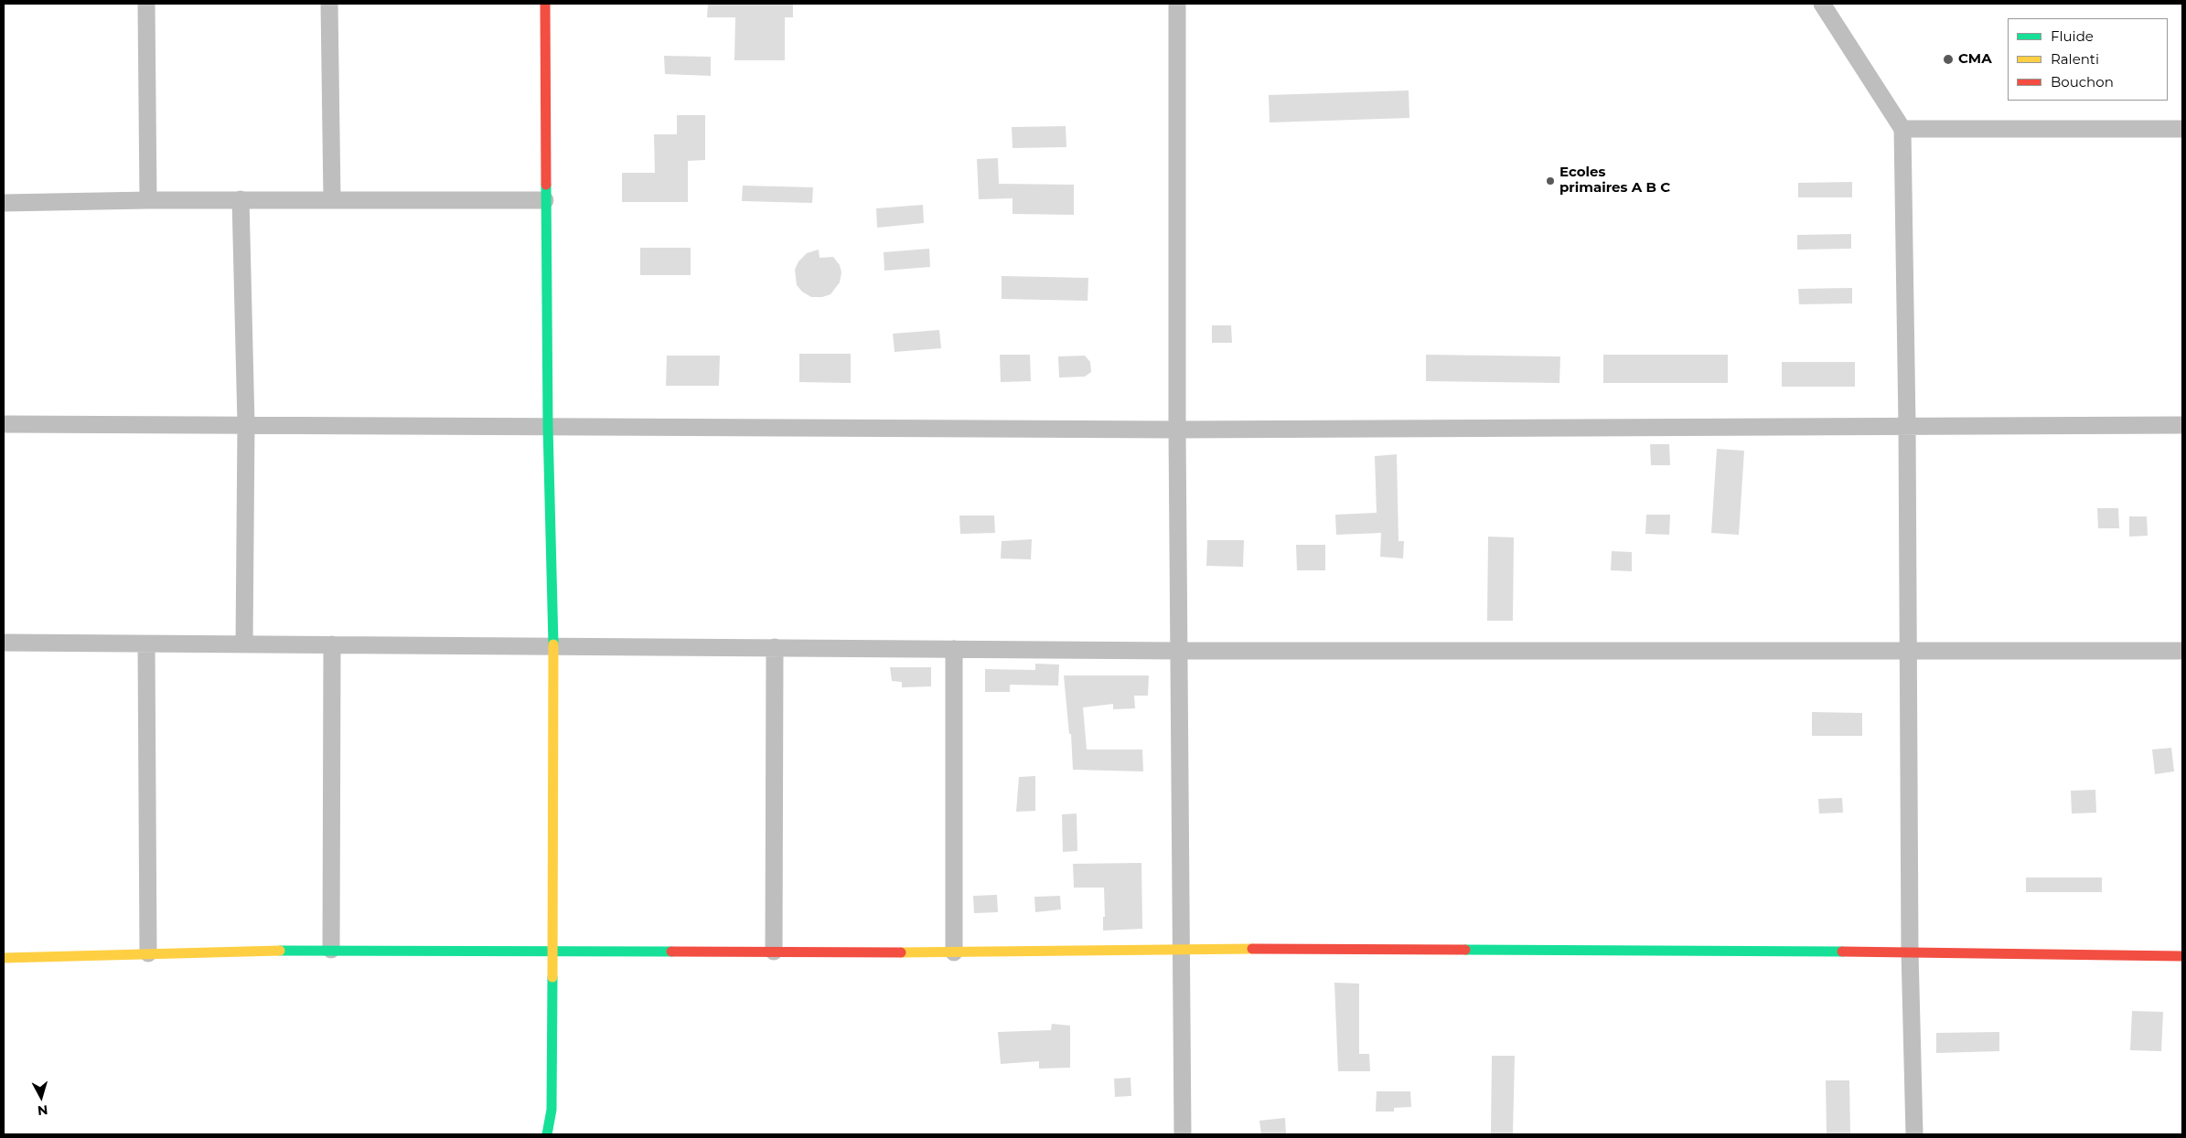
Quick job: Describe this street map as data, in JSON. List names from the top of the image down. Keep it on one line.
{"places":["CMA","Ecoles primaires A B C"],"legend":["Fluide","Ralenti","Bouchon"],"north":"bottom"}
